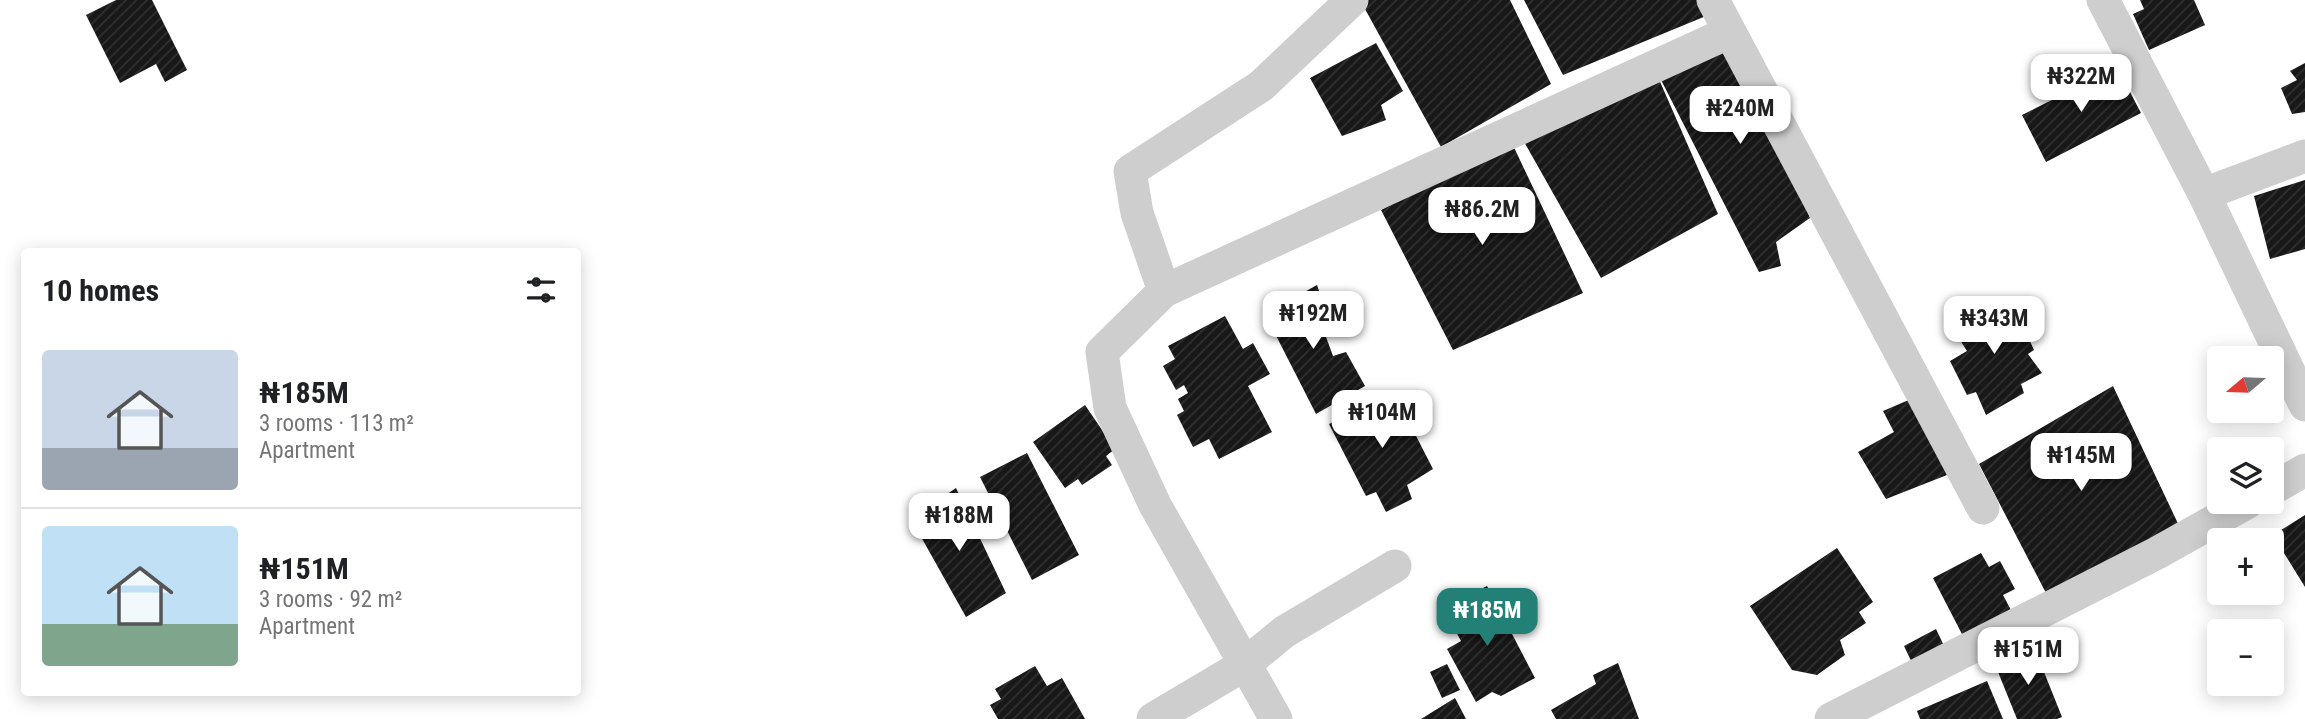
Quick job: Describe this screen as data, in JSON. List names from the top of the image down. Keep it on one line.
{"north":"left","page":{"price":["₦322M","₦240M","₦86.2M","₦192M","₦343M","₦104M","₦145M","₦188M","₦185M","₦151M"],"heading":"10 homes","list":[{"name":"₦185M","note":"3 rooms · 113 m² · Apartment"},{"name":"₦151M","note":"3 rooms · 92 m² · Apartment"}],"map_buttons":["+","−"]}}
